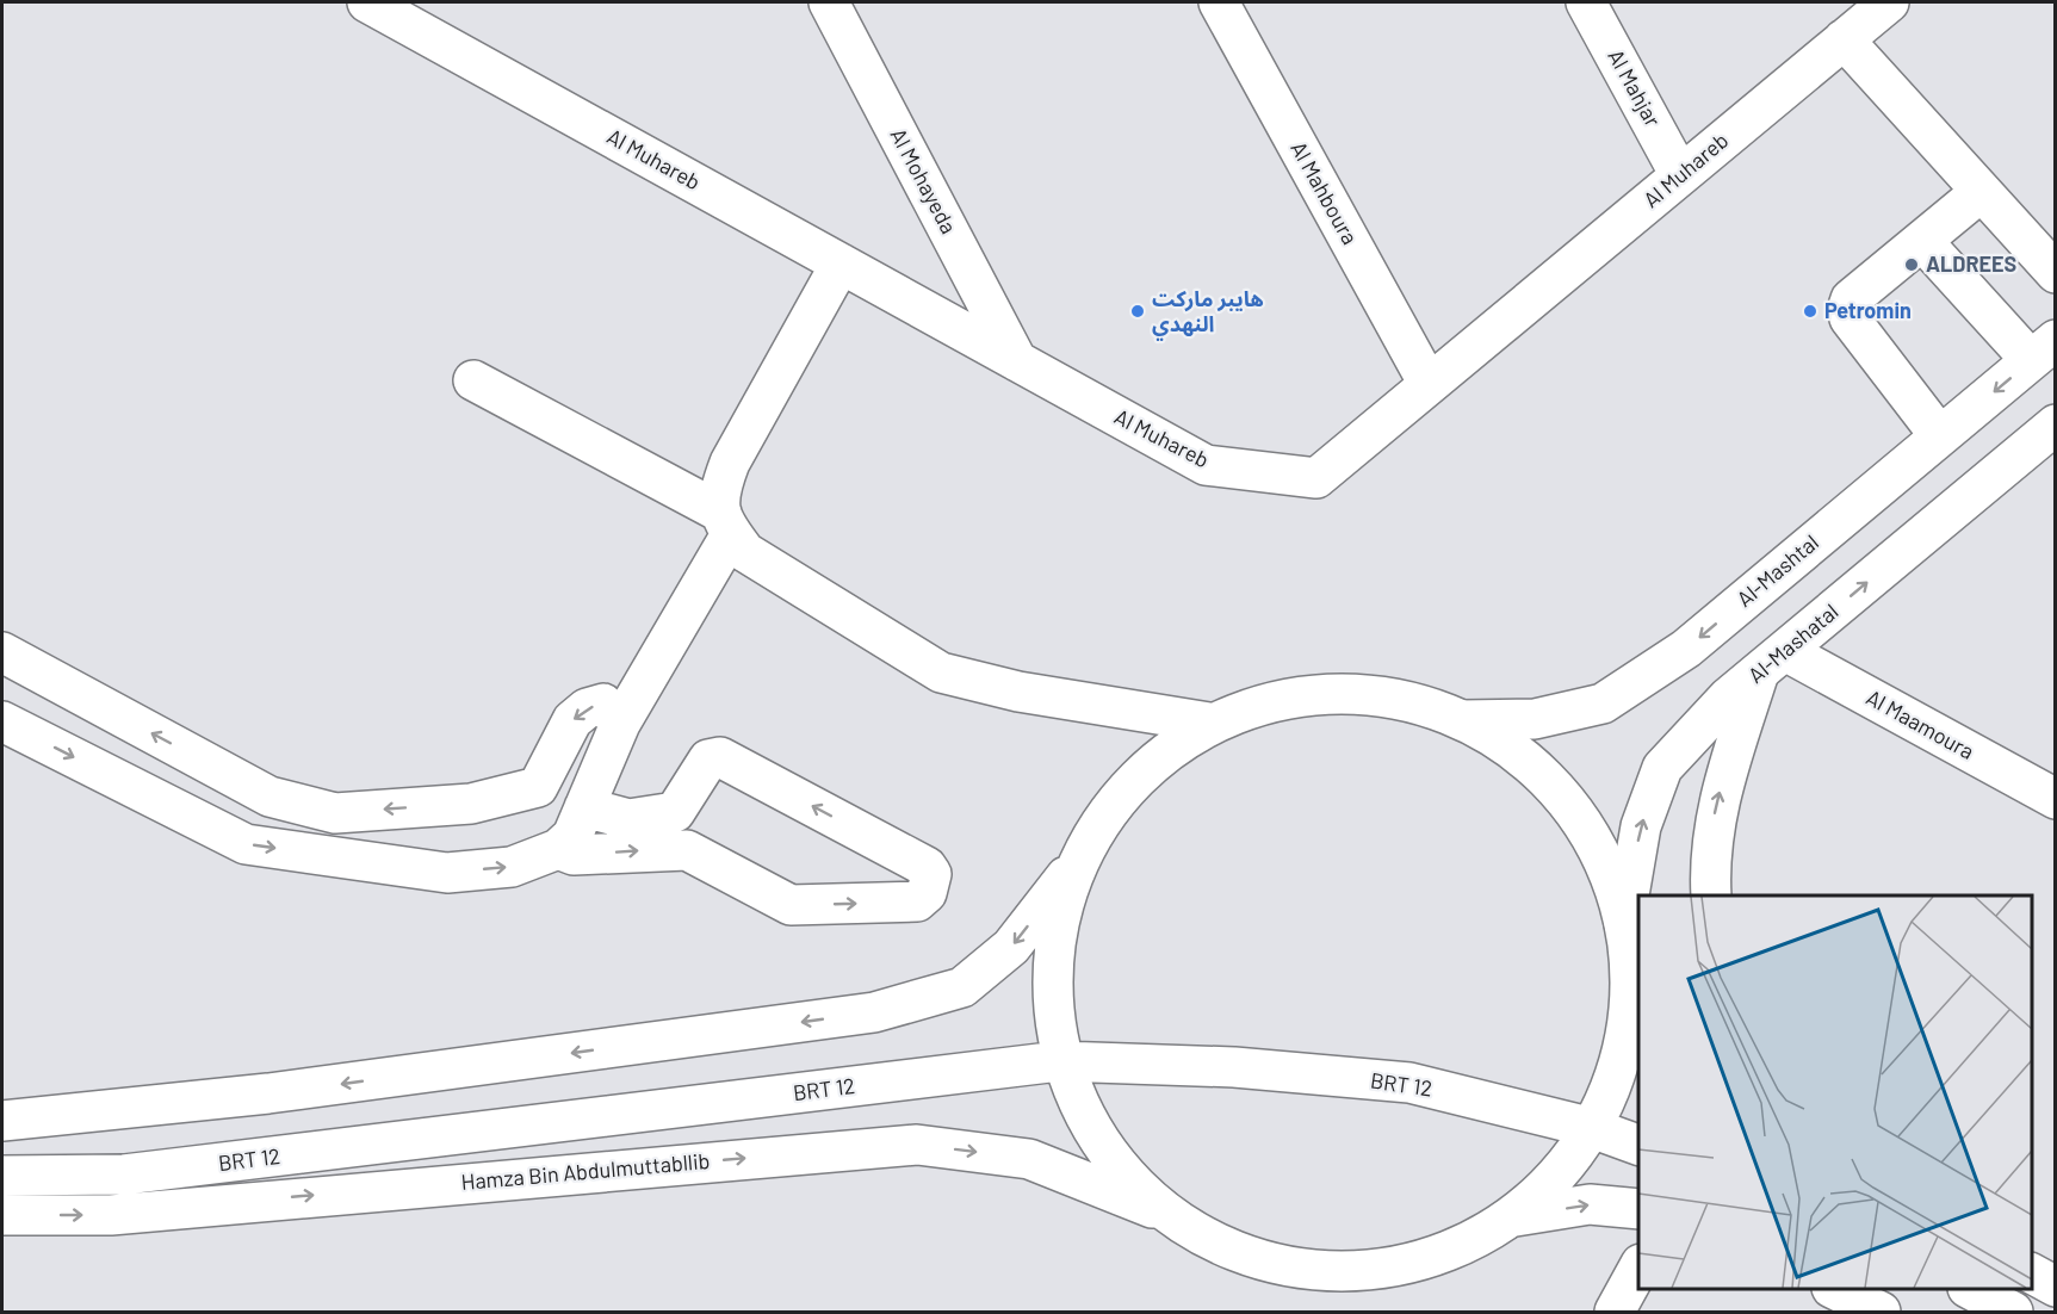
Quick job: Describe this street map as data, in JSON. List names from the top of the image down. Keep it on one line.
{"streets":{"main road":["Al Mahjar","Al Muhareb","Al Mohayeda","Al Mahboura","Al-Mashtal","Al-Mashatal","Al Maamoura","BRT 12","Hamza Bin Abdulmuttabllib"]},"crossings":[["Al Mahjar","Al Muhareb"],["Al Muhareb","Al Mohayeda"],["Al Muhareb","Al Mahboura"],["Al-Mashatal","Al Maamoura"]],"one_way":["Al-Mashtal","Al-Mashatal"],"places":["ALDREES","هايبر ماركت النهدي","Petromin"]}
